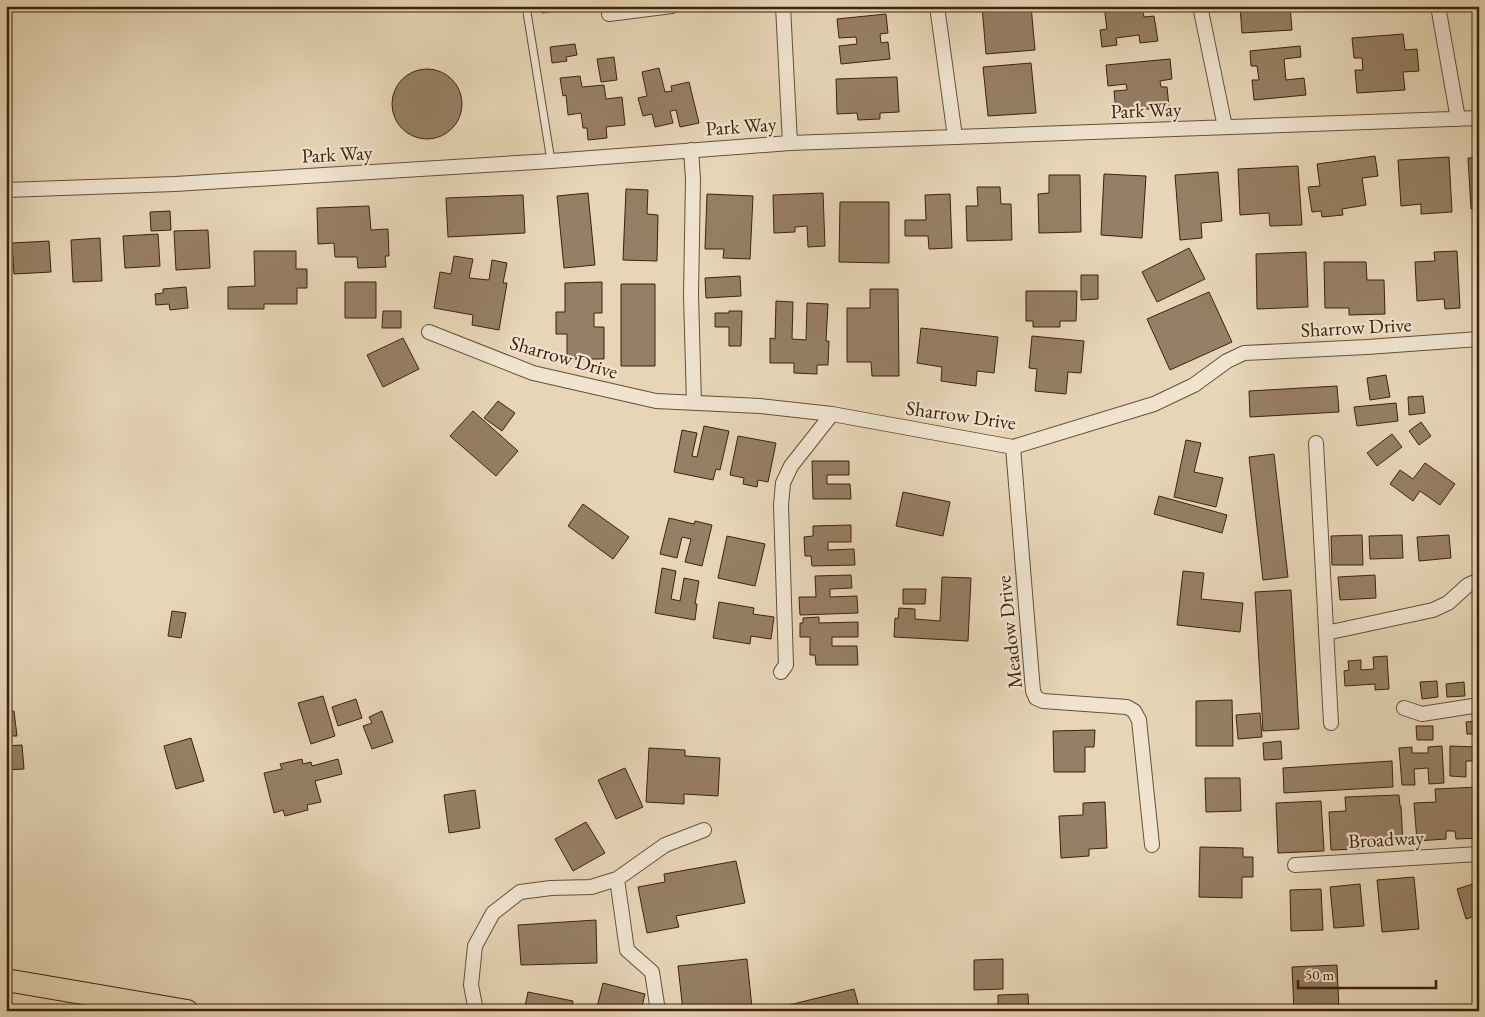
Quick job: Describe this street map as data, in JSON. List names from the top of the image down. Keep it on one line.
{"streets":{"street":["Park Way","Sharrow Drive","Meadow Drive","Broadway"]},"crossings":[["Sharrow Drive","Meadow Drive"]],"scale_bar":"50 m"}
